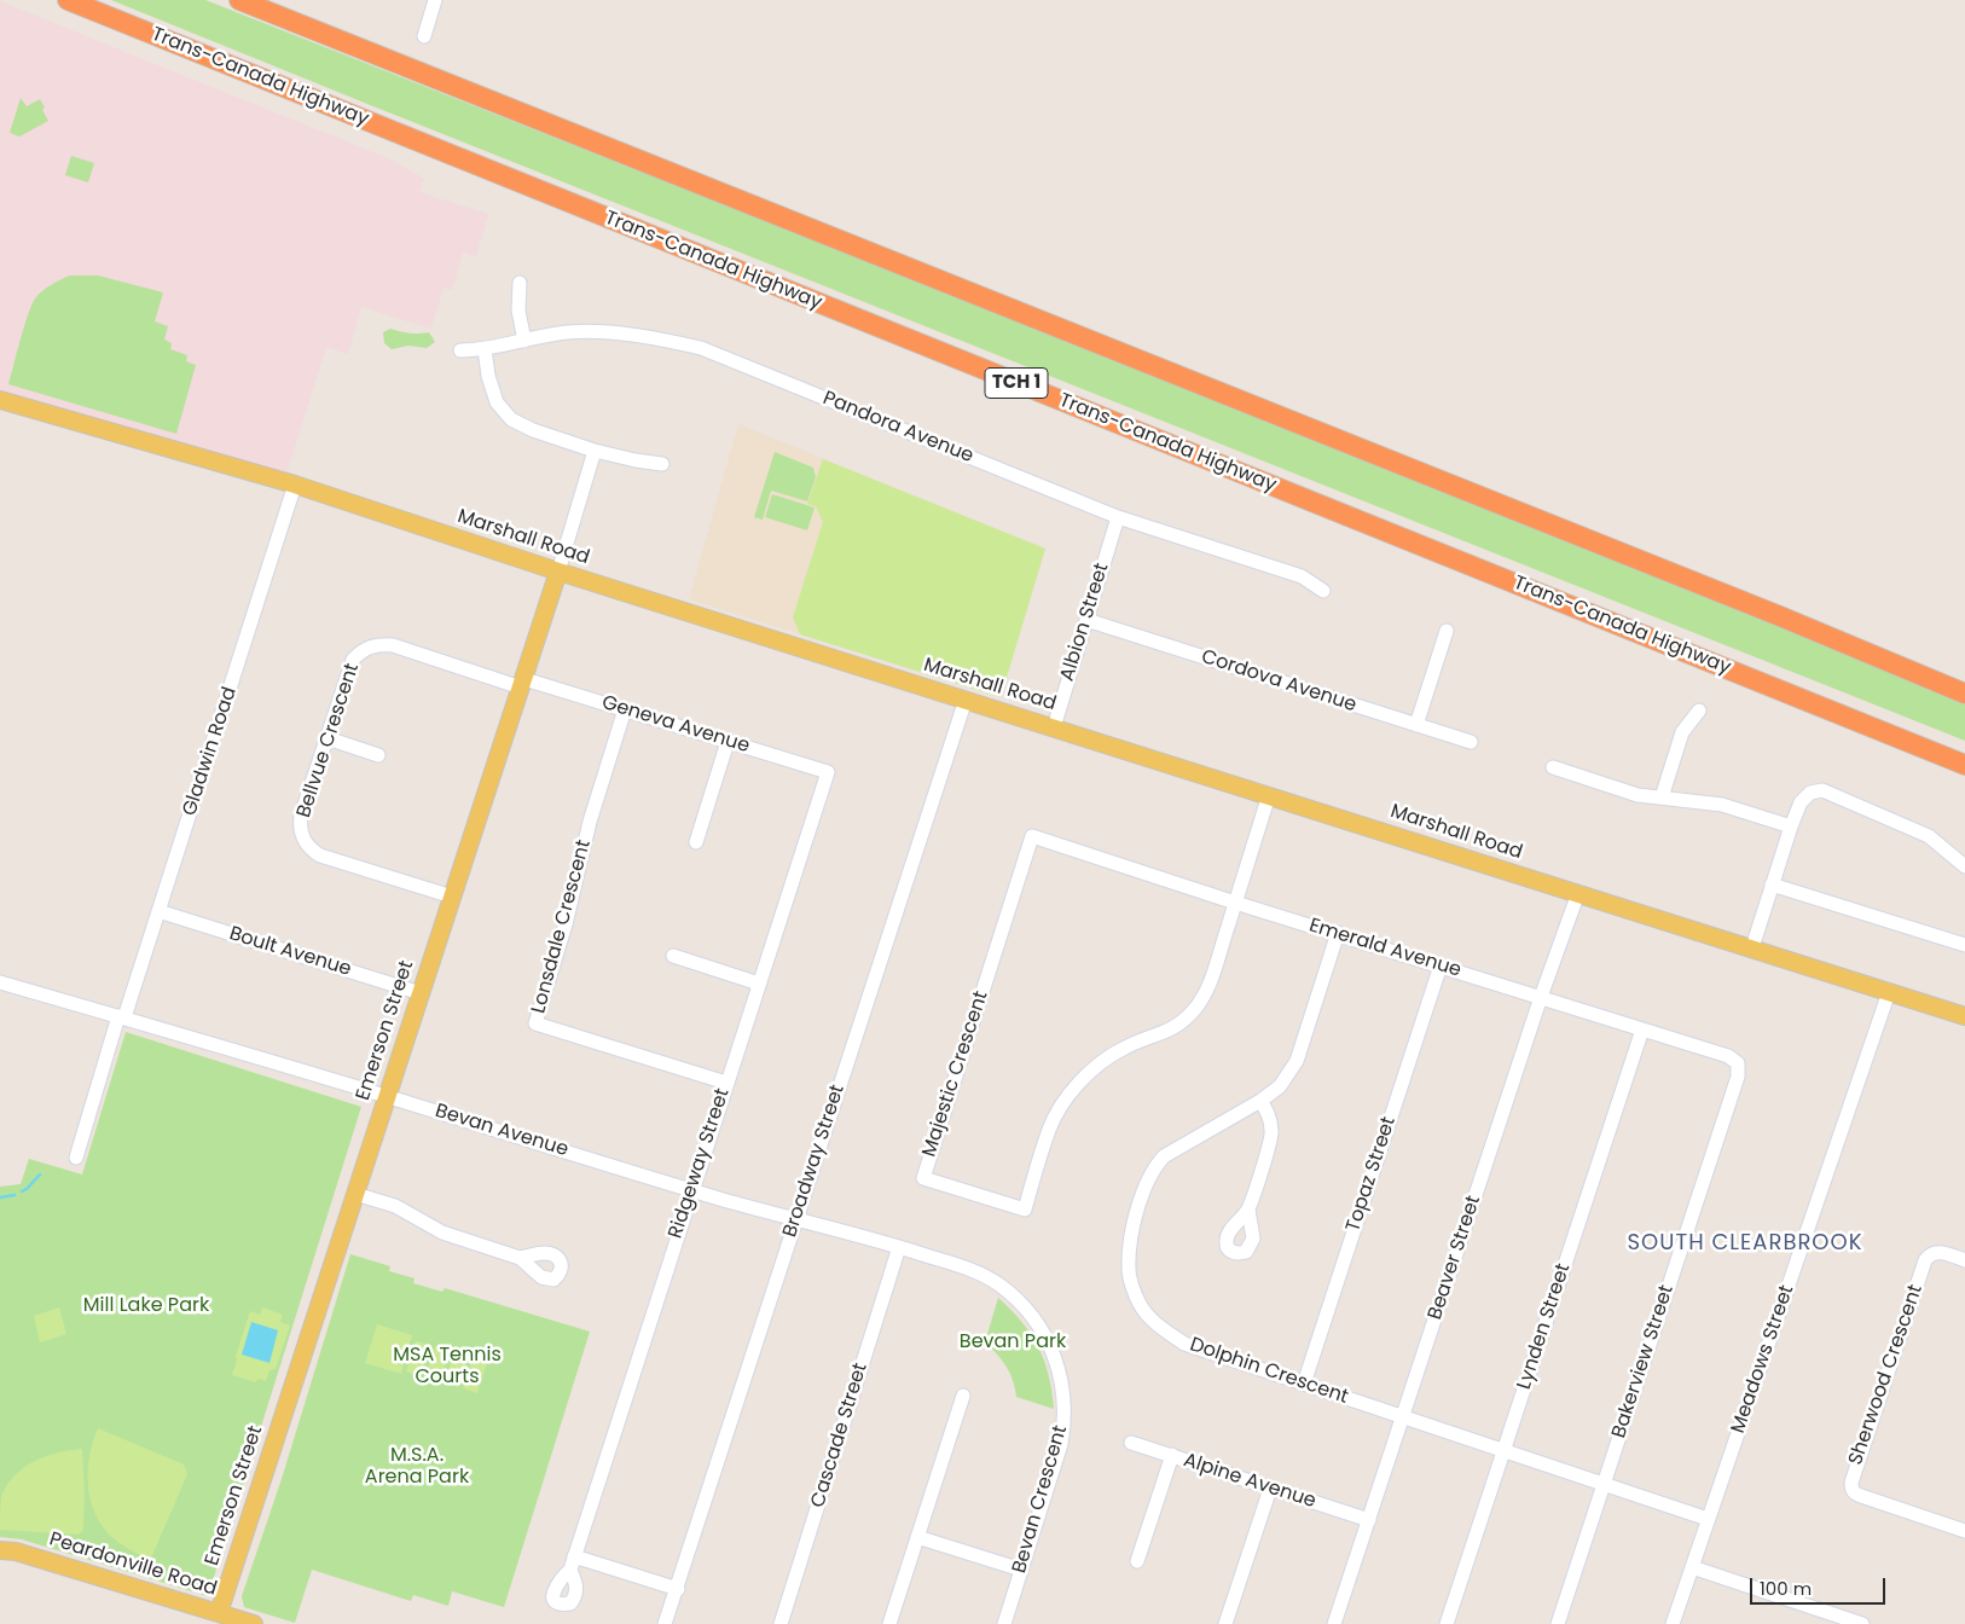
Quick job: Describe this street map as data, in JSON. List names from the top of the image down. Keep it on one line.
{"streets":{"highway":["Trans-Canada Highway","TCH 1"],"main road":["Marshall Road","Emerson Street","Peardonville Road"],"street":["Pandora Avenue","Albion Street","Cordova Avenue","Geneva Avenue","Bellvue Crescent","Gladwin Road","Lonsdale Crescent","Emerald Avenue","Boult Avenue","Majestic Crescent","Bevan Avenue","Broadway Street","Ridgeway Street","Topaz Street","Beaver Street","Lynden Street","Meadows Street","Bakerview Street","Dolphin Crescent","Sherwood Crescent","Cascade Street","Alpine Avenue","Bevan Crescent"]},"crossings":[["Pandora Avenue","Albion Street"],["Marshall Road","Albion Street"],["Marshall Road","Gladwin Road"],["Marshall Road","Emerson Street"],["Marshall Road","Majestic Crescent"],["Marshall Road","Broadway Street"],["Marshall Road","Beaver Street"],["Marshall Road","Meadows Street"],["Albion Street","Cordova Avenue"],["Geneva Avenue","Bellvue Crescent"],["Geneva Avenue","Lonsdale Crescent"],["Geneva Avenue","Emerson Street"],["Geneva Avenue","Ridgeway Street"],["Bellvue Crescent","Emerson Street"],["Gladwin Road","Boult Avenue"],["Gladwin Road","Bevan Avenue"],["Lonsdale Crescent","Ridgeway Street"],["Emerald Avenue","Majestic Crescent"],["Emerald Avenue","Topaz Street"],["Emerald Avenue","Beaver Street"],["Emerald Avenue","Lynden Street"],["Emerald Avenue","Bakerview Street"],["Emerald Avenue","Dolphin Crescent"],["Boult Avenue","Emerson Street"],["Emerson Street","Bevan Avenue"],["Emerson Street","Peardonville Road"],["Bevan Avenue","Broadway Street"],["Bevan Avenue","Ridgeway Street"],["Bevan Avenue","Cascade Street"],["Bevan Avenue","Bevan Crescent"],["Broadway Street","Ridgeway Street"],["Topaz Street","Dolphin Crescent"],["Beaver Street","Dolphin Crescent"],["Beaver Street","Alpine Avenue"],["Lynden Street","Dolphin Crescent"],["Meadows Street","Dolphin Crescent"],["Bakerview Street","Dolphin Crescent"]],"districts":["SOUTH CLEARBROOK"],"parks":["Mill Lake Park","Bevan Park","MSA Tennis Courts","M.S.A. Arena Park"],"scale_bar":"100 m"}
